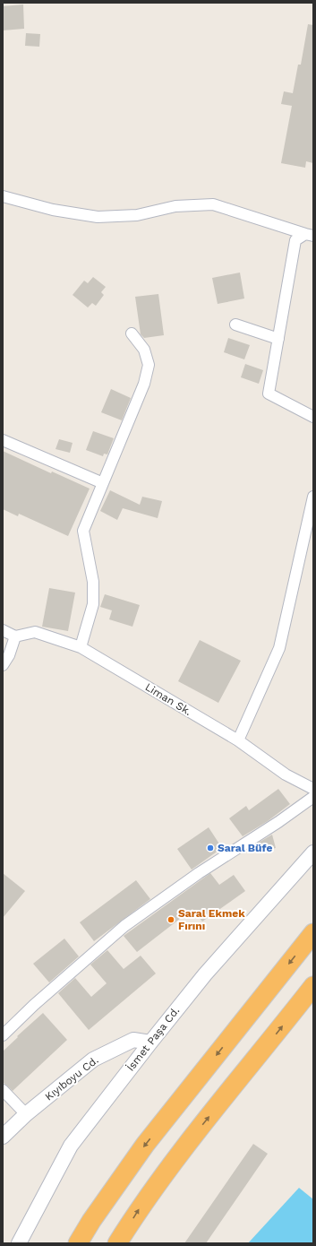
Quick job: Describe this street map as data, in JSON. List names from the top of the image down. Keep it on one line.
{"streets":{"street":["Liman Sk.","İsmet Paşa Cd.","Kıyıboyu Cd."]},"crossings":[["İsmet Paşa Cd.","Kıyıboyu Cd."]],"places":["Saral Büfe","Saral Ekmek Fırını"]}
